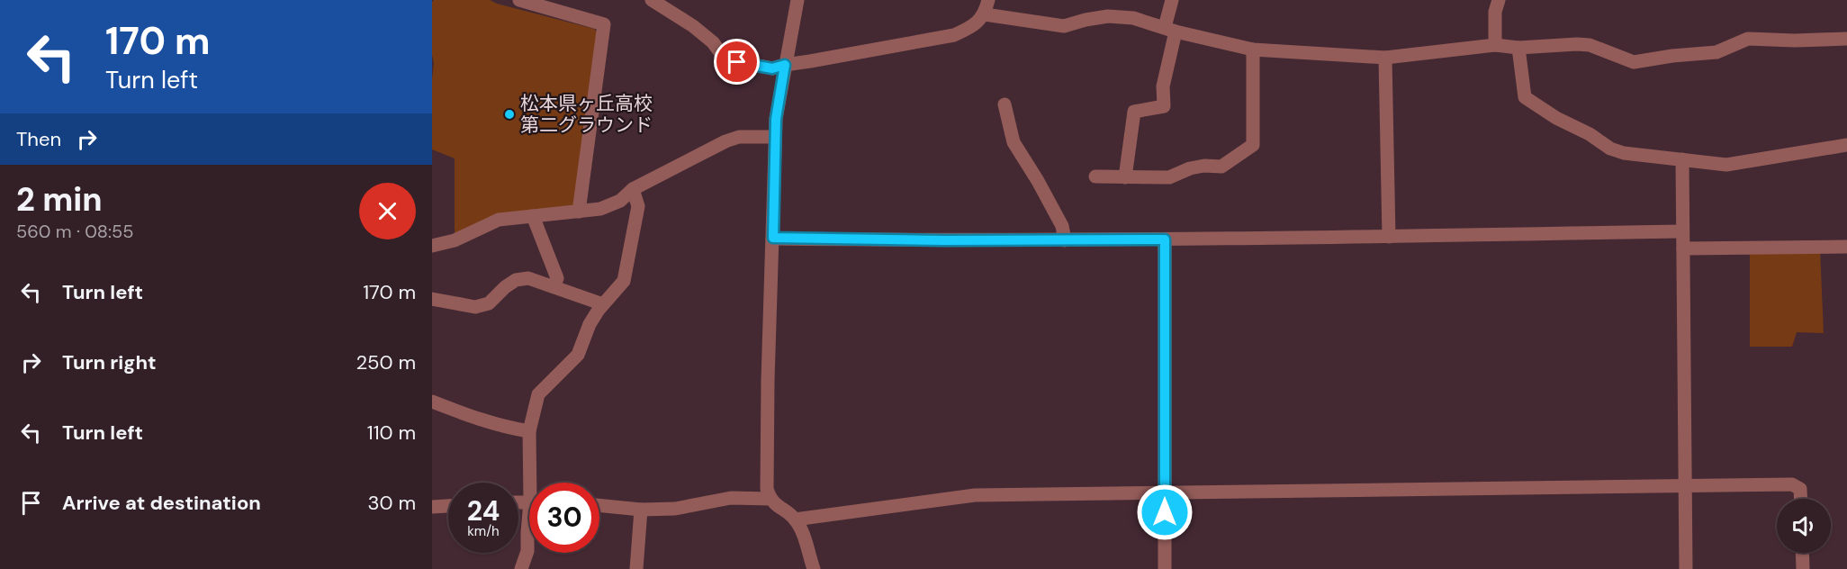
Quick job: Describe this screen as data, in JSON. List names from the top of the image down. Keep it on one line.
{"places":["松本県ヶ丘高校 第二グラウンド"],"page":{"turn":["170 m","Turn left"],"then":"Then","heading":["2 min","560 m · 08:55"],"list":[{"name":"Turn left","value":"170 m"},{"name":"Turn right","value":"250 m"},{"name":"Turn left","value":"110 m"},{"name":"Arrive at destination","value":"30 m"}],"speed":"24 km/h","limit":"30"}}
